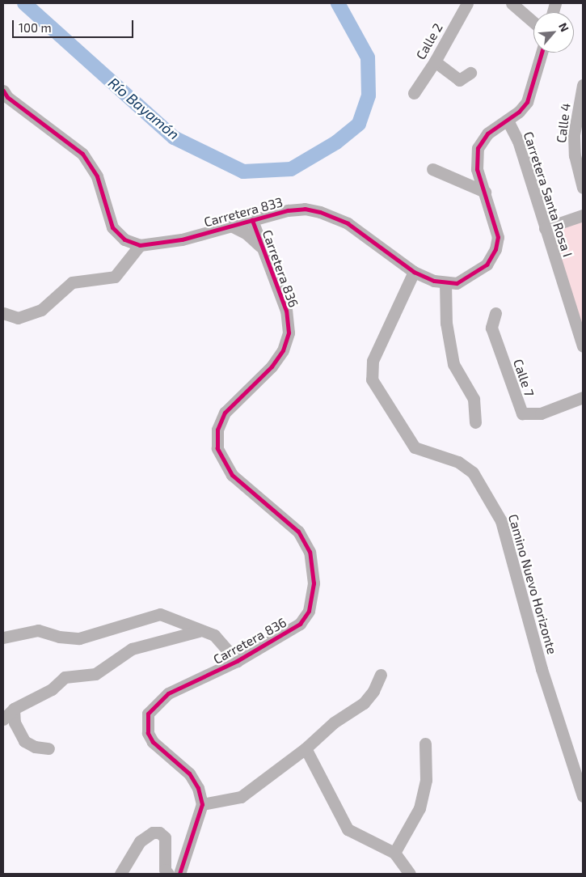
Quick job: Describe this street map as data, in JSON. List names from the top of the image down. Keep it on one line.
{"streets":{"street":["Calle 2","Calle 4","Carretera Santa Rosa I","Carretera 833","Carretera 836","Calle 7","Camino Nuevo Horizonte"]},"crossings":[["Carretera Santa Rosa I","Carretera 833"],["Carretera 833","Carretera 836"],["Carretera 833","Camino Nuevo Horizonte"]],"water":["Río Bayamón"],"scale_bar":"100 m","north":"top right"}
